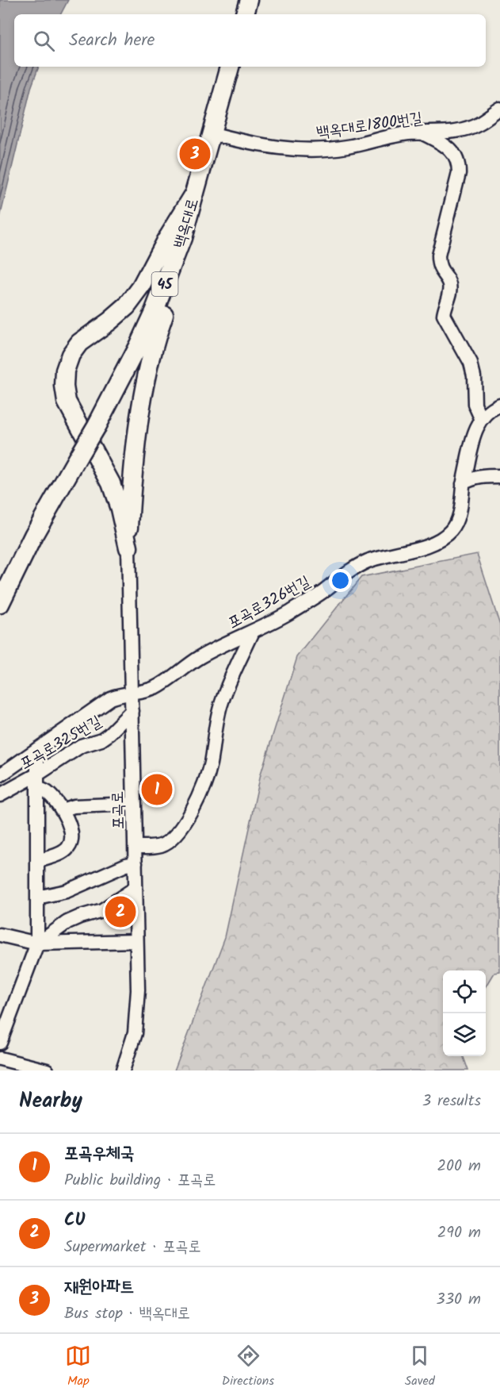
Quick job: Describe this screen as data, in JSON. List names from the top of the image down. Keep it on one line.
{"streets":{"main road":["백옥대로","45"],"street":["백옥대로1800번길","포곡로326번길","포곡로325번길","포곡로"]},"crossings":[["백옥대로1800번길","백옥대로"],["포곡로326번길","포곡로"],["포곡로325번길","포곡로"]],"page":{"search":"Search here","pins":["3","1","2"],"heading":["Nearby","3 results"],"list":[{"mark":"1","name":"포곡우체국","note":"Public building · 포곡로","value":"200 m"},{"mark":"2","name":"CU","note":"Supermarket · 포곡로","value":"290 m"},{"mark":"3","name":"재원아파트","note":"Bus stop · 백옥대로","value":"330 m"}],"nav":["Map","Directions","Saved"]}}
